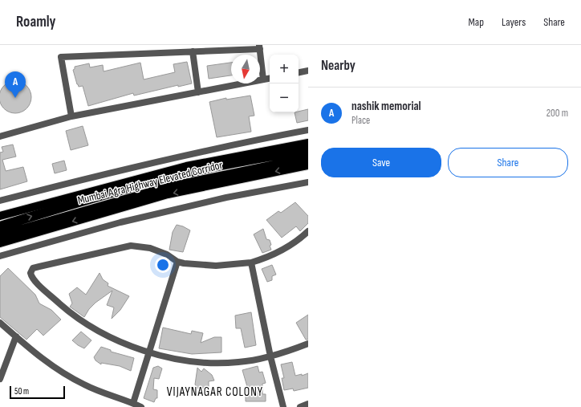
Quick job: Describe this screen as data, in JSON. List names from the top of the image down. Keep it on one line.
{"streets":{"highway":["Mumbai Agra Highway Elevated Corridor"]},"districts":["VIJAYNAGAR COLONY"],"scale_bar":"50 m","north":"bottom","page":{"header":"Roamly","nav":["Map","Layers","Share"],"heading":"Nearby","map_buttons":["+","−"],"pins":"A","list":[{"mark":"A","name":"nashik memorial","note":"Place","value":"200 m"}],"buttons":["Save","Share"],"scale":"50 m"}}
